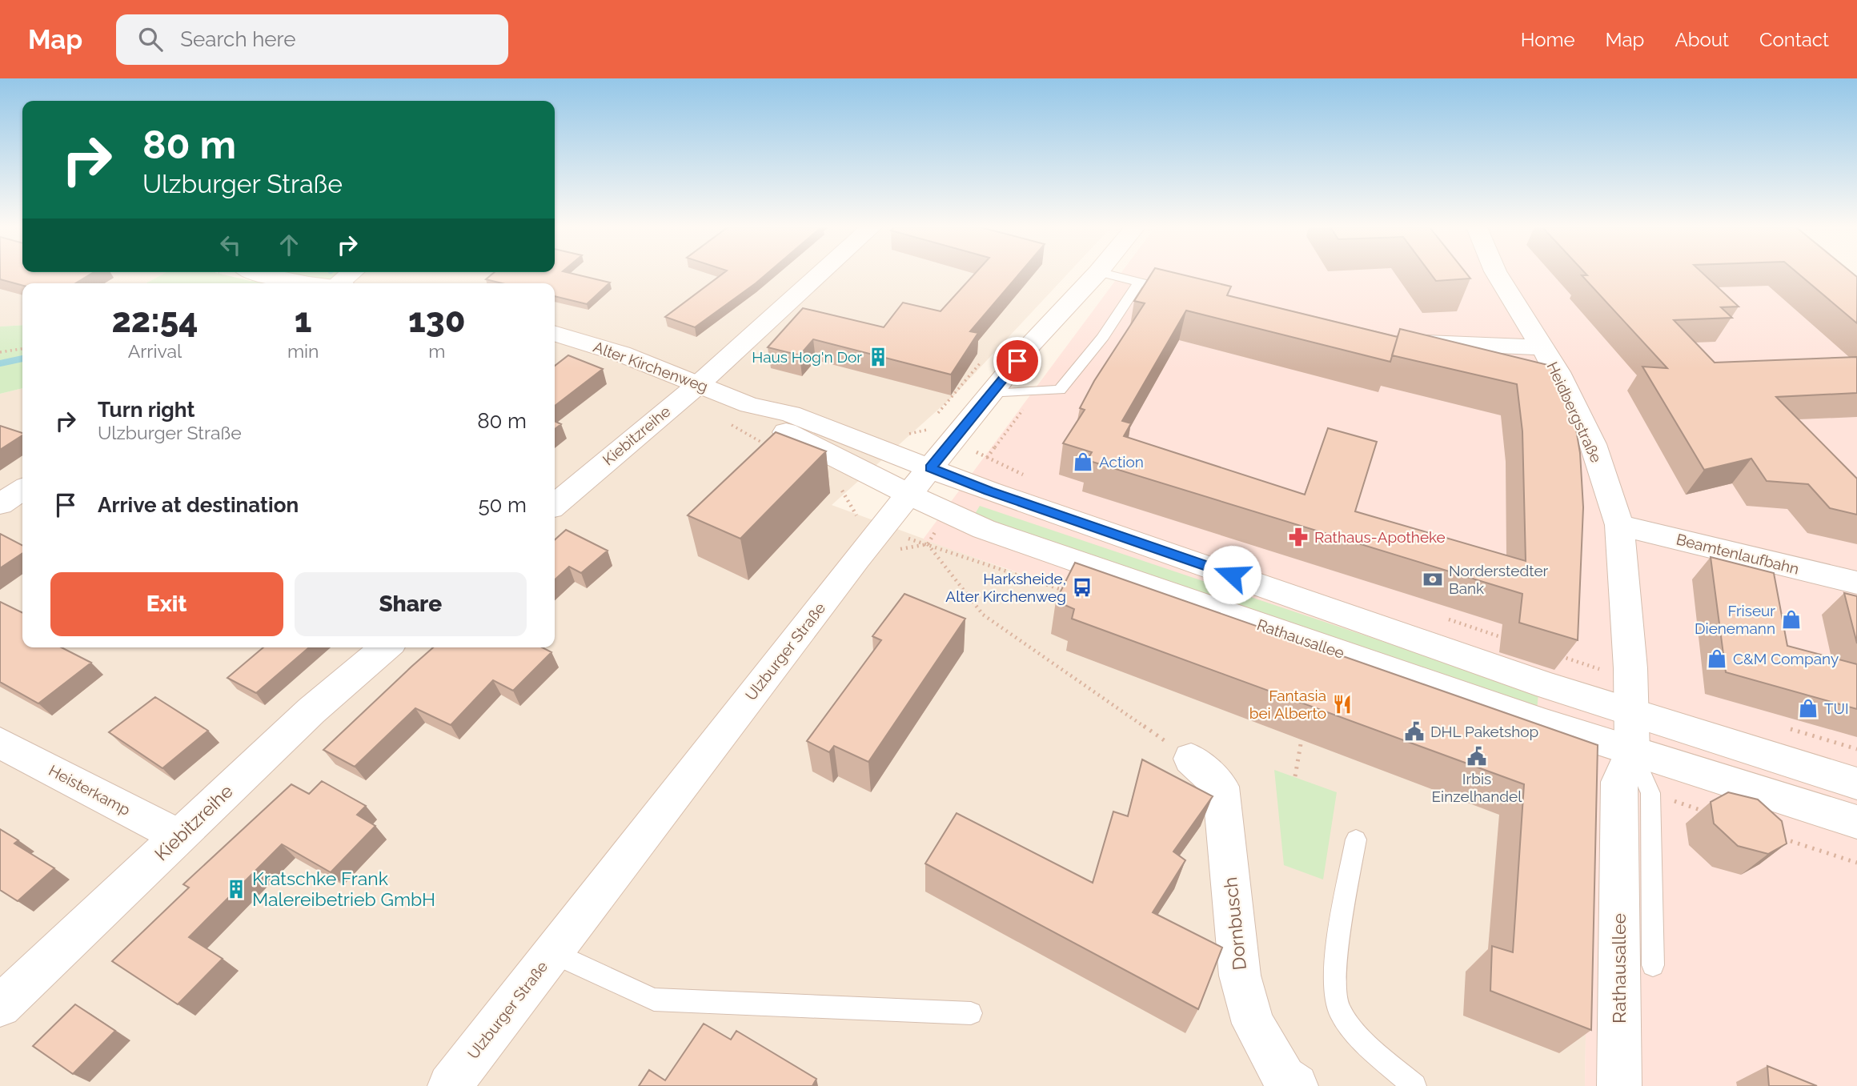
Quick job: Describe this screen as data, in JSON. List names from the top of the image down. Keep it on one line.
{"streets":{"main road":["Alter Kirchenweg","Heidbergstraße","Kiebitzreihe","Beamtenlaufbahn","Rathausallee","Ulzburger Straße","Heisterkamp","Dornbusch"]},"crossings":[["Alter Kirchenweg","Kiebitzreihe"],["Alter Kirchenweg","Rathausallee"],["Alter Kirchenweg","Ulzburger Straße"],["Heidbergstraße","Beamtenlaufbahn"],["Heidbergstraße","Rathausallee"],["Kiebitzreihe","Heisterkamp"],["Rathausallee","Ulzburger Straße"]],"places":{"building":["Haus Hog'n Dor","Kratschke Frank Malereibetrieb GmbH"],"shop":["Action","Friseur Dienemann","C&M Company","TUI"],"pharmacy":["Rathaus-Apotheke"],"bank":["Norderstedter Bank"],"bus stop":["Harksheide, Alter Kirchenweg"],"restaurant":["Fantasia bei Alberto"],"public building":["DHL Paketshop","Irbis Einzelhandel"]},"page":{"header":"Map","search":"Search here","nav":["Home","Map","About","Contact"],"turn":["80 m","Ulzburger Straße"],"eta":["22:54","Arrival","1","min","130","m"],"list":[{"name":"Turn right","note":"Ulzburger Straße","value":"80 m"},{"name":"Arrive at destination","value":"50 m"}],"buttons":["Exit","Share"]}}
